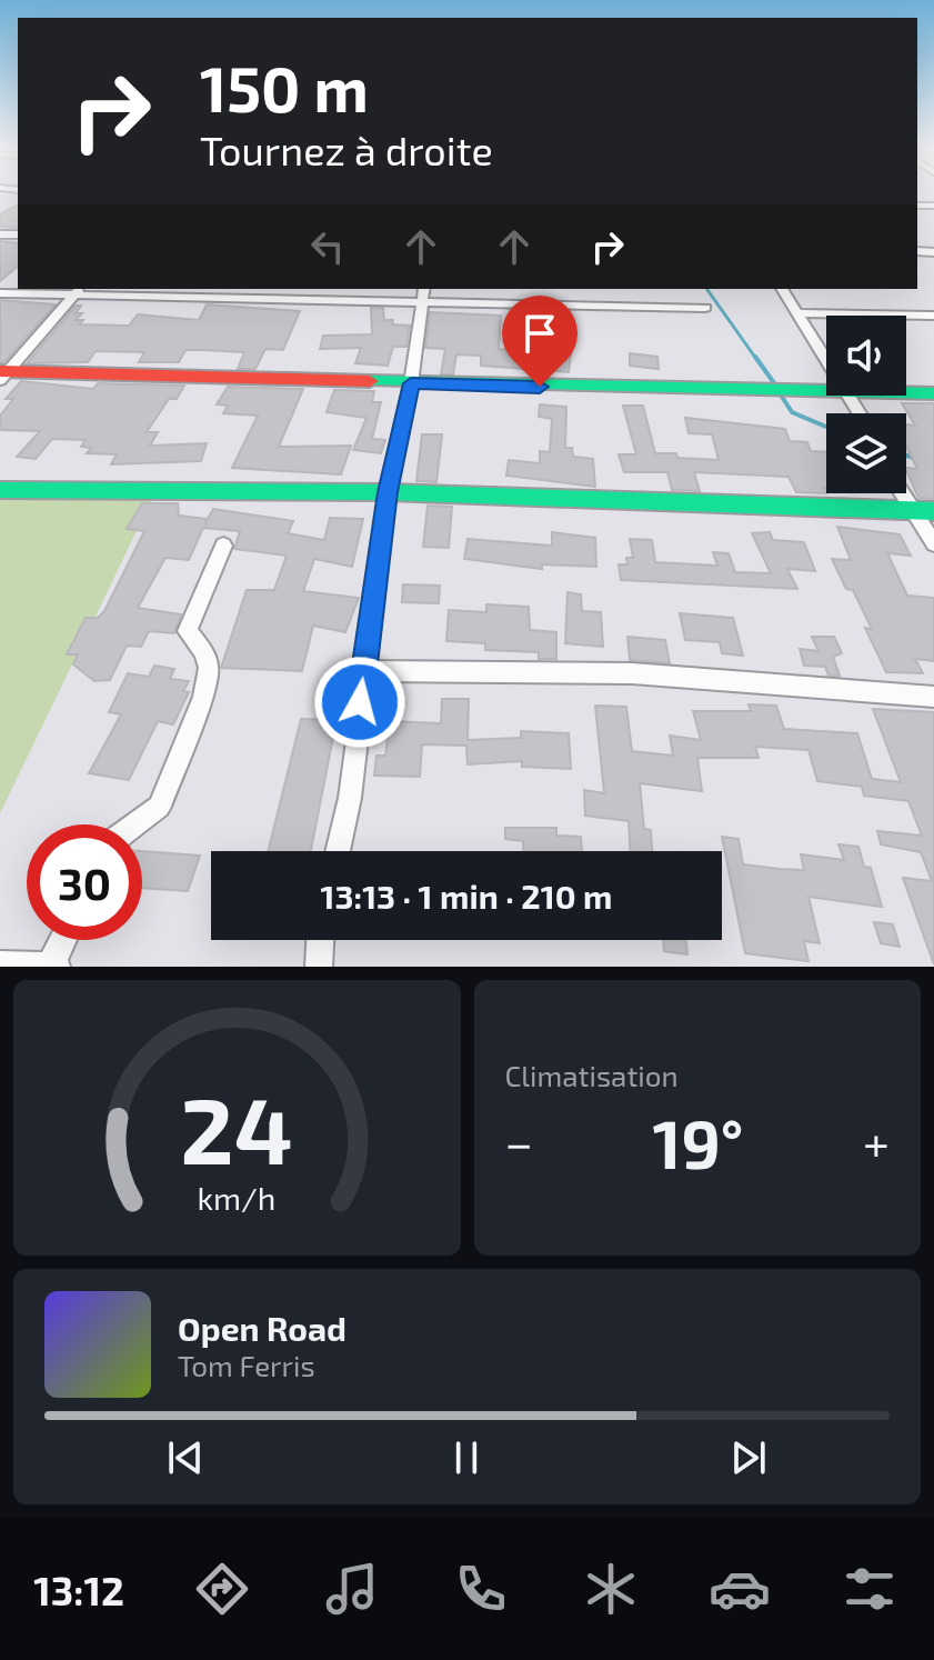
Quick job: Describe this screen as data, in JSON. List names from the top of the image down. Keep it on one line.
{"page":{"turn":["150 m","Tournez à droite"],"limit":"30","trip":"13:13 · 1 min · 210 m","tile":"Climatisation","heat":["−","19°","+"],"song":["Open Road","Tom Ferris"],"tabs":"13:12","gauge":["24","km/h"]}}
